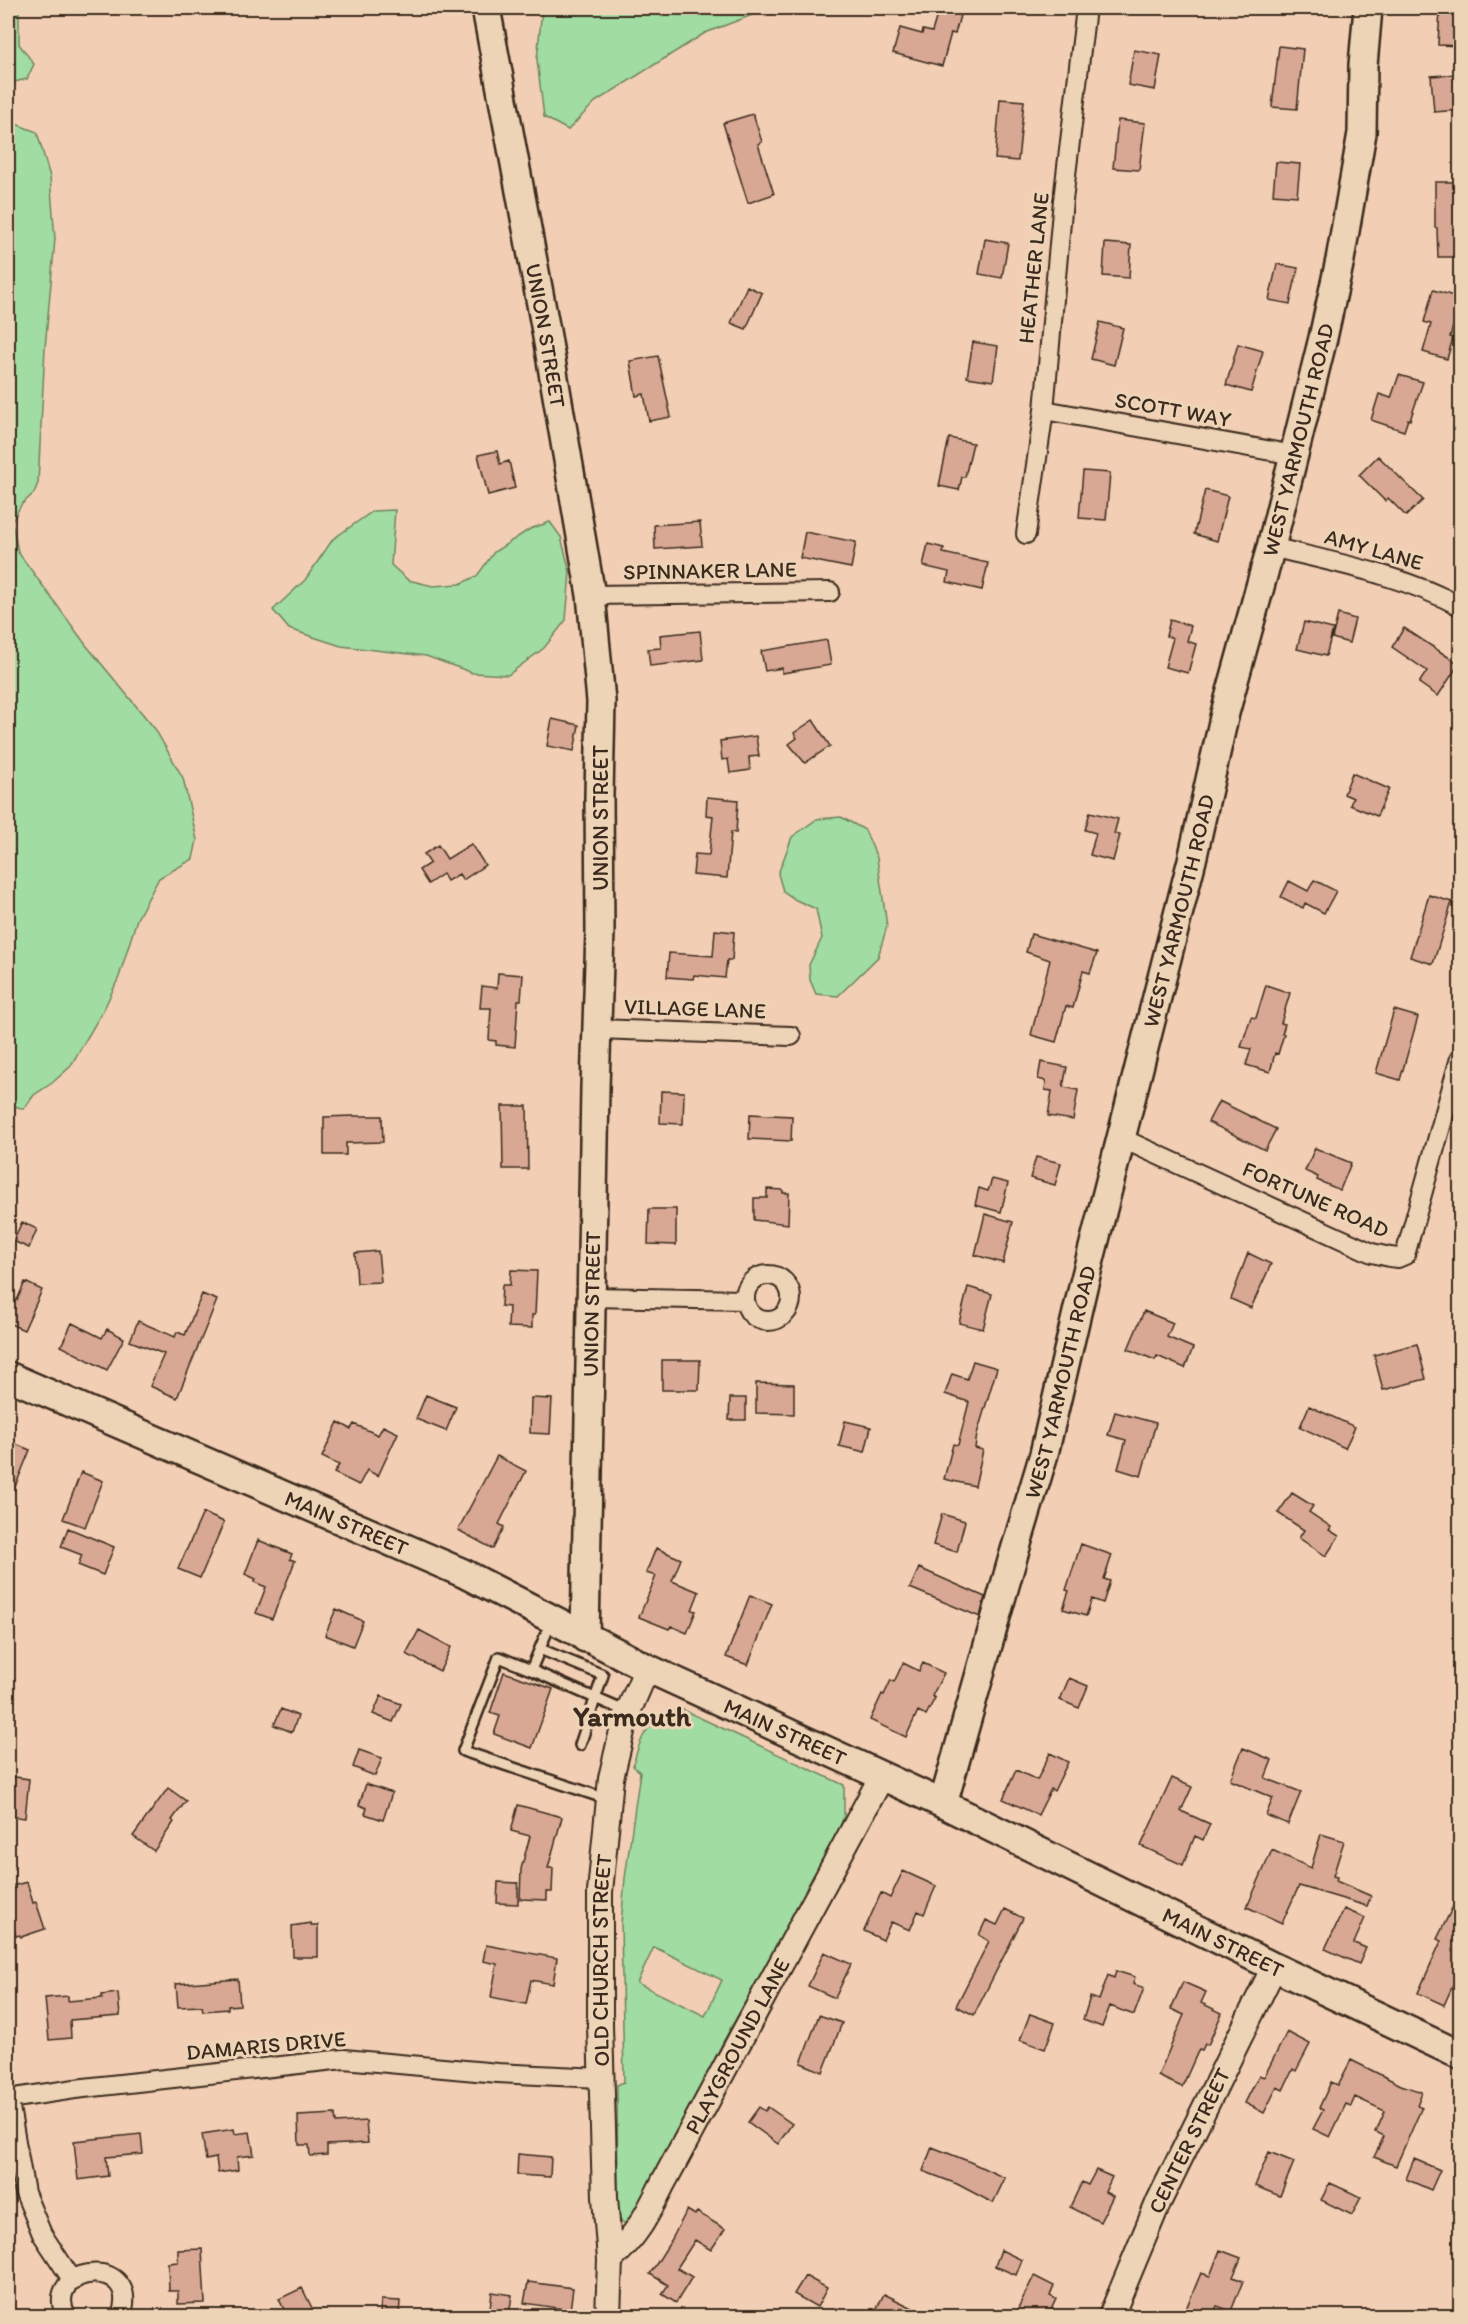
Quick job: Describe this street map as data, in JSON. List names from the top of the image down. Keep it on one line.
{"streets":{"main road":["UNION STREET","WEST YARMOUTH ROAD","MAIN STREET"],"street":["HEATHER LANE","SCOTT WAY","AMY LANE","SPINNAKER LANE","VILLAGE LANE","FORTUNE ROAD","OLD CHURCH STREET","DAMARIS DRIVE","PLAYGROUND LANE","CENTER STREET"]},"crossings":[["HEATHER LANE","SCOTT WAY"],["UNION STREET","SPINNAKER LANE"],["UNION STREET","VILLAGE LANE"],["UNION STREET","MAIN STREET"],["SCOTT WAY","WEST YARMOUTH ROAD"],["WEST YARMOUTH ROAD","AMY LANE"],["WEST YARMOUTH ROAD","FORTUNE ROAD"],["WEST YARMOUTH ROAD","MAIN STREET"],["MAIN STREET","OLD CHURCH STREET"],["MAIN STREET","PLAYGROUND LANE"],["MAIN STREET","CENTER STREET"],["OLD CHURCH STREET","DAMARIS DRIVE"],["OLD CHURCH STREET","PLAYGROUND LANE"]],"districts":["Yarmouth"]}
